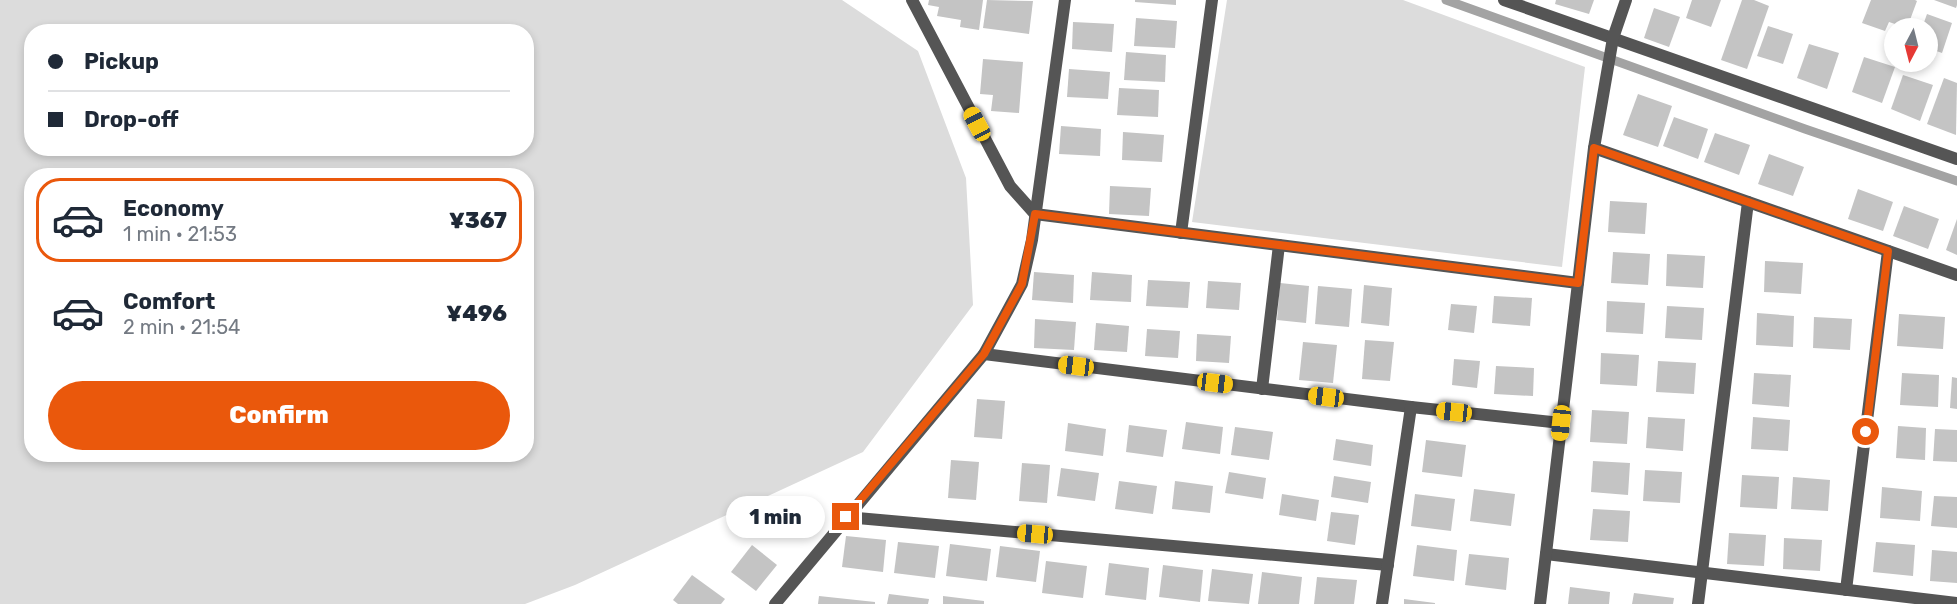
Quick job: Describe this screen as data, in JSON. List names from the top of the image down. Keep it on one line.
{"north":"bottom","page":{"banner":["Pickup","Drop-off"],"list":[{"name":"Economy","note":"1 min · 21:53","value":"¥367"},{"name":"Comfort","note":"2 min · 21:54","value":"¥496"}],"buttons":"Confirm","bubble":"1 min"}}
